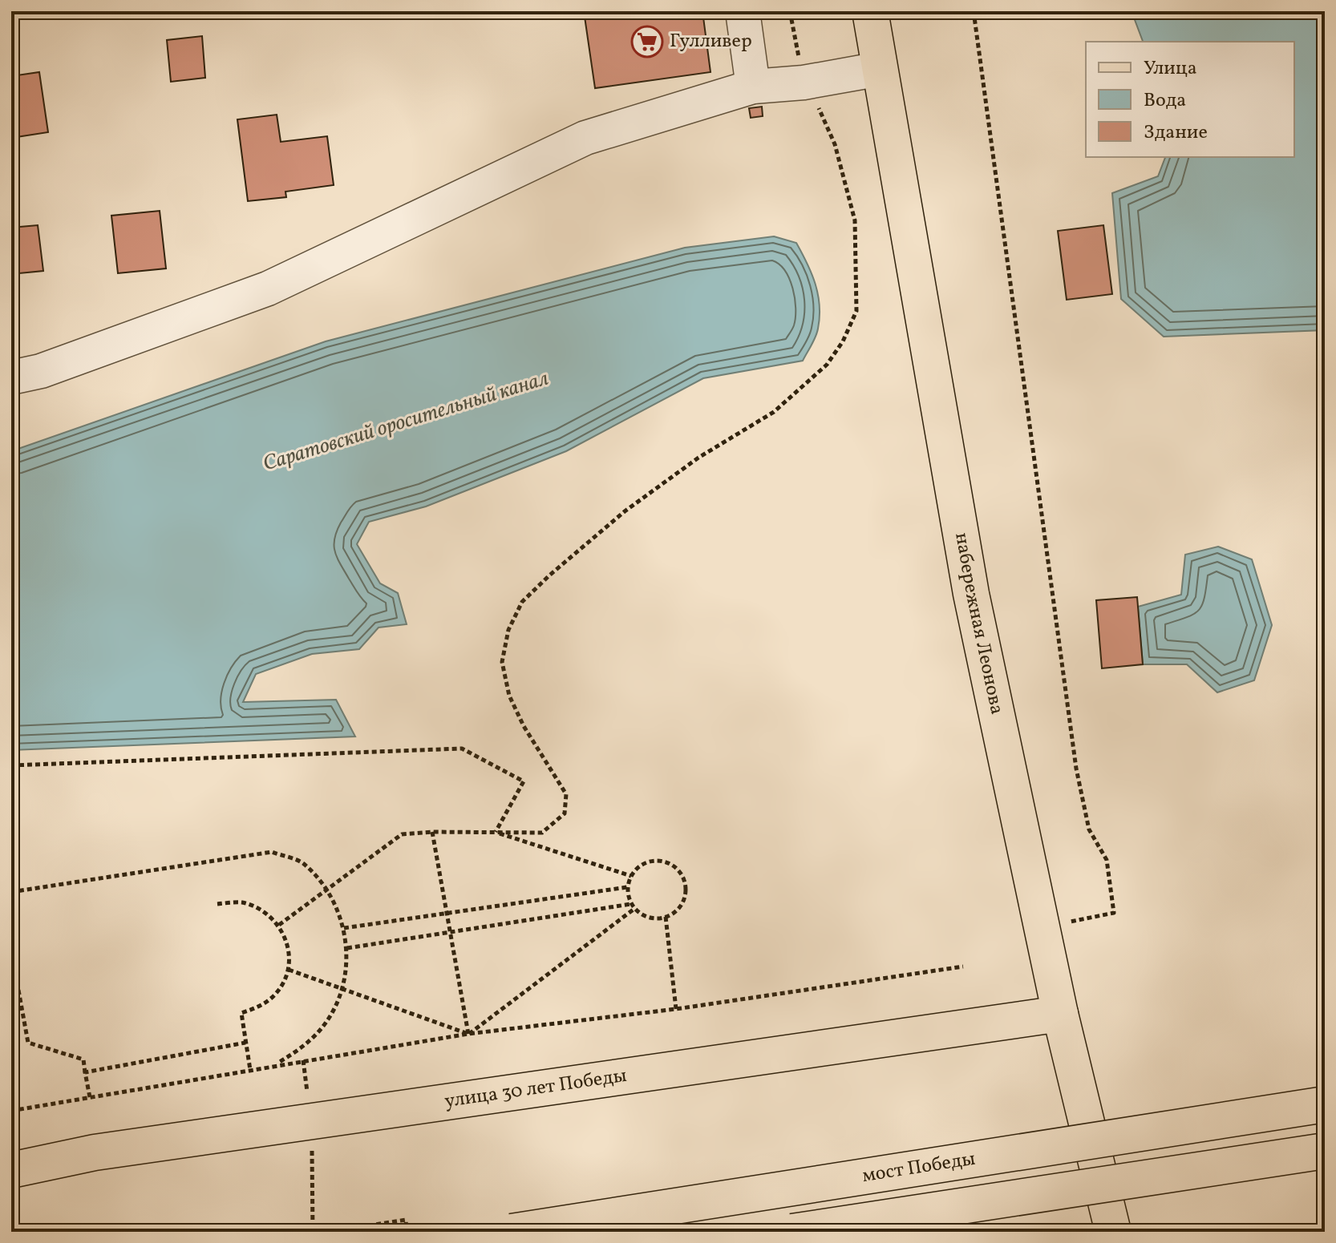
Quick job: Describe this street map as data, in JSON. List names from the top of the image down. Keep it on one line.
{"streets":{"main road":["набережная Леонова","улица 30 лет Победы","мост Победы"]},"crossings":[["набережная Леонова","улица 30 лет Победы"]],"water":["Саратовский оросительный канал"],"places":{"supermarket":["Гулливер"]},"legend":["Улица","Вода","Здание"]}
